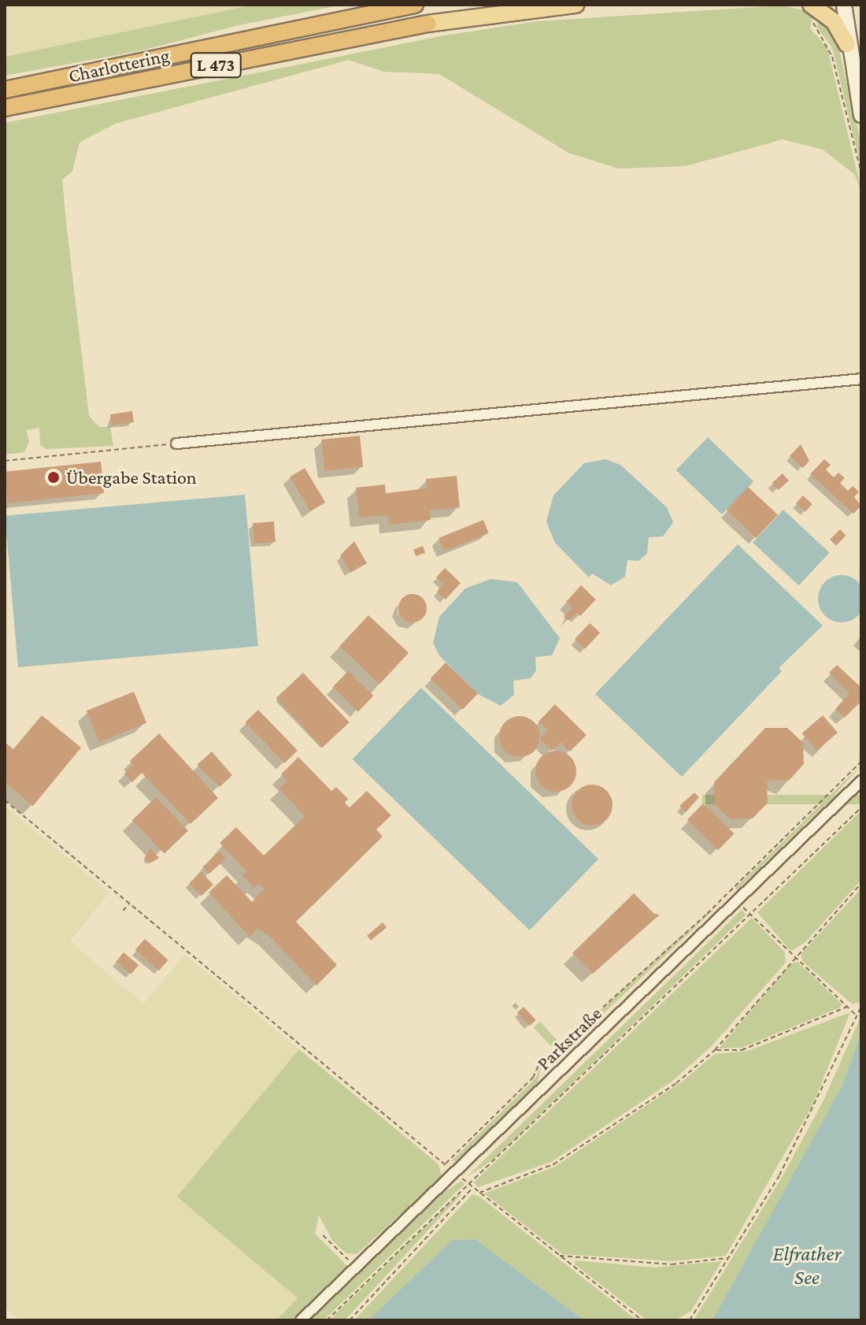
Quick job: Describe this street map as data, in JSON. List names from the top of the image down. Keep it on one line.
{"streets":{"highway":["Charlottering","L 473"],"street":["Parkstraße"]},"water":["Elfrather See"],"places":["Übergabe Station"]}
